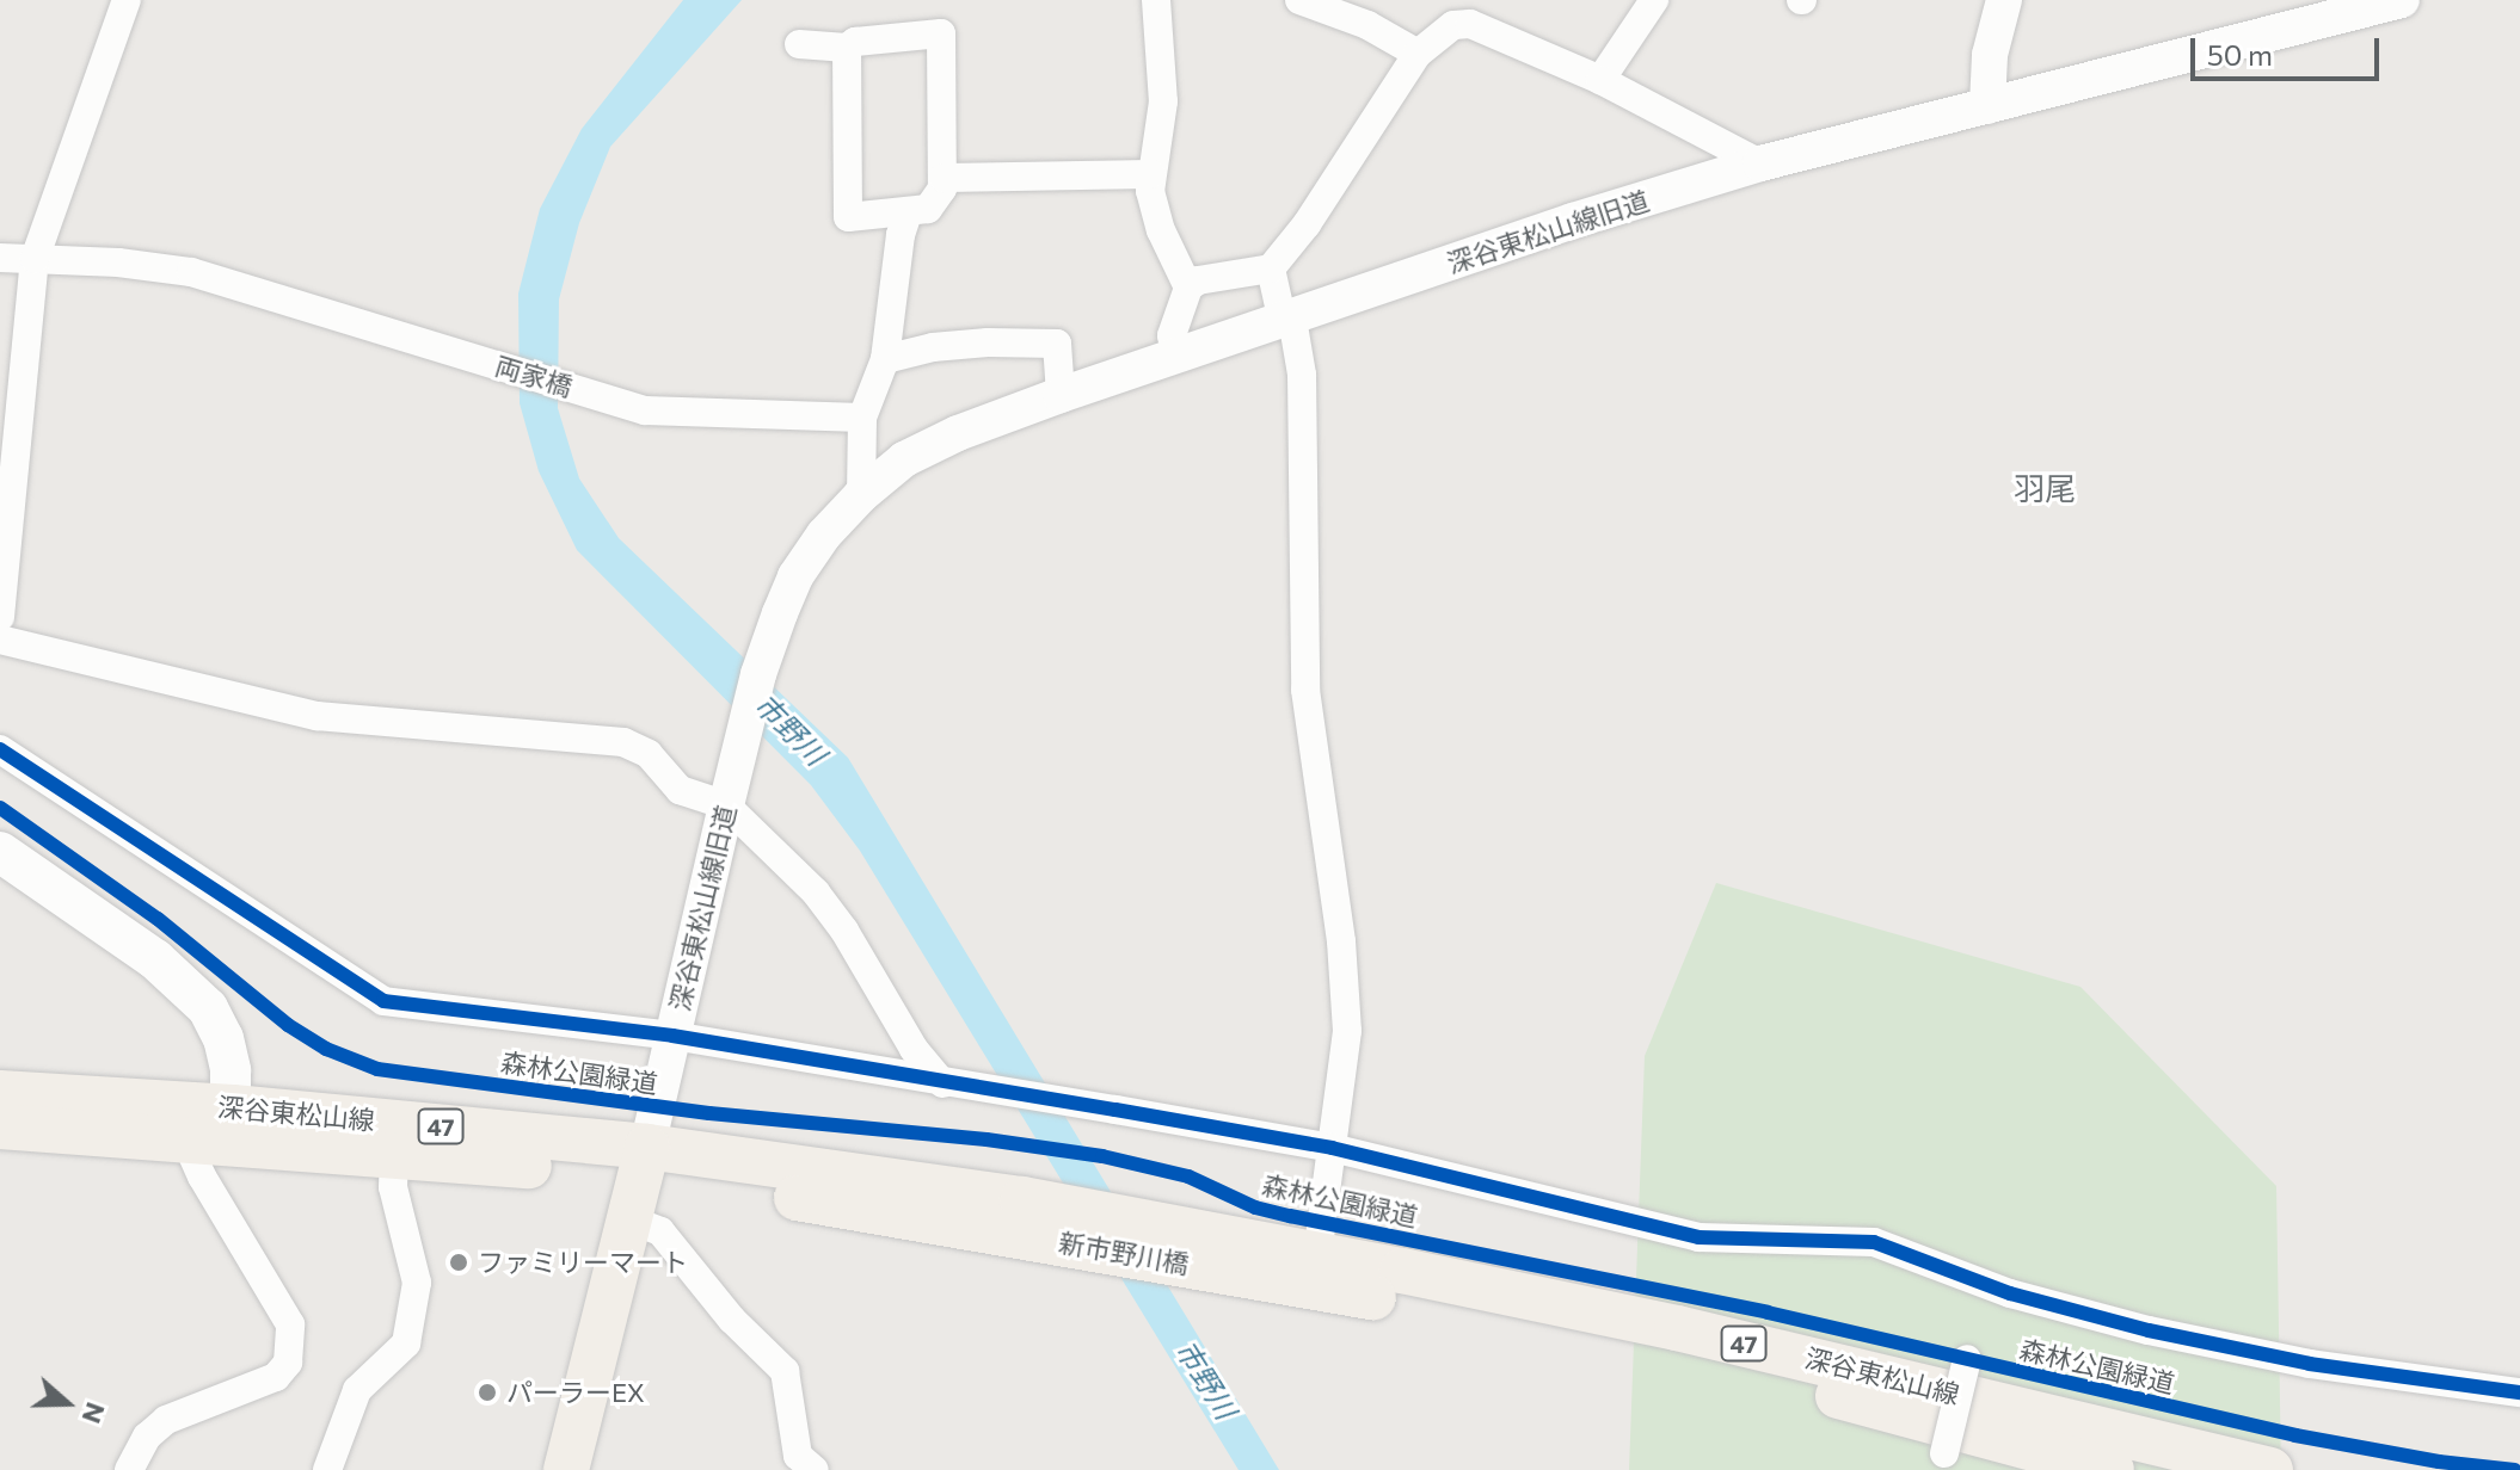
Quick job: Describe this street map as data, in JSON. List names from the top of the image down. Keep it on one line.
{"streets":{"main road":["深谷東松山線","47","新市野川橋"],"street":["深谷東松山線旧道","両家橋"],"cycle path":["森林公園緑道"]},"crossings":[["深谷東松山線旧道","深谷東松山線"],["深谷東松山線","新市野川橋"]],"districts":["羽尾"],"water":["市野川"],"places":["ファミリーマート","パーラーEX"],"scale_bar":"50 m","north":"right"}
